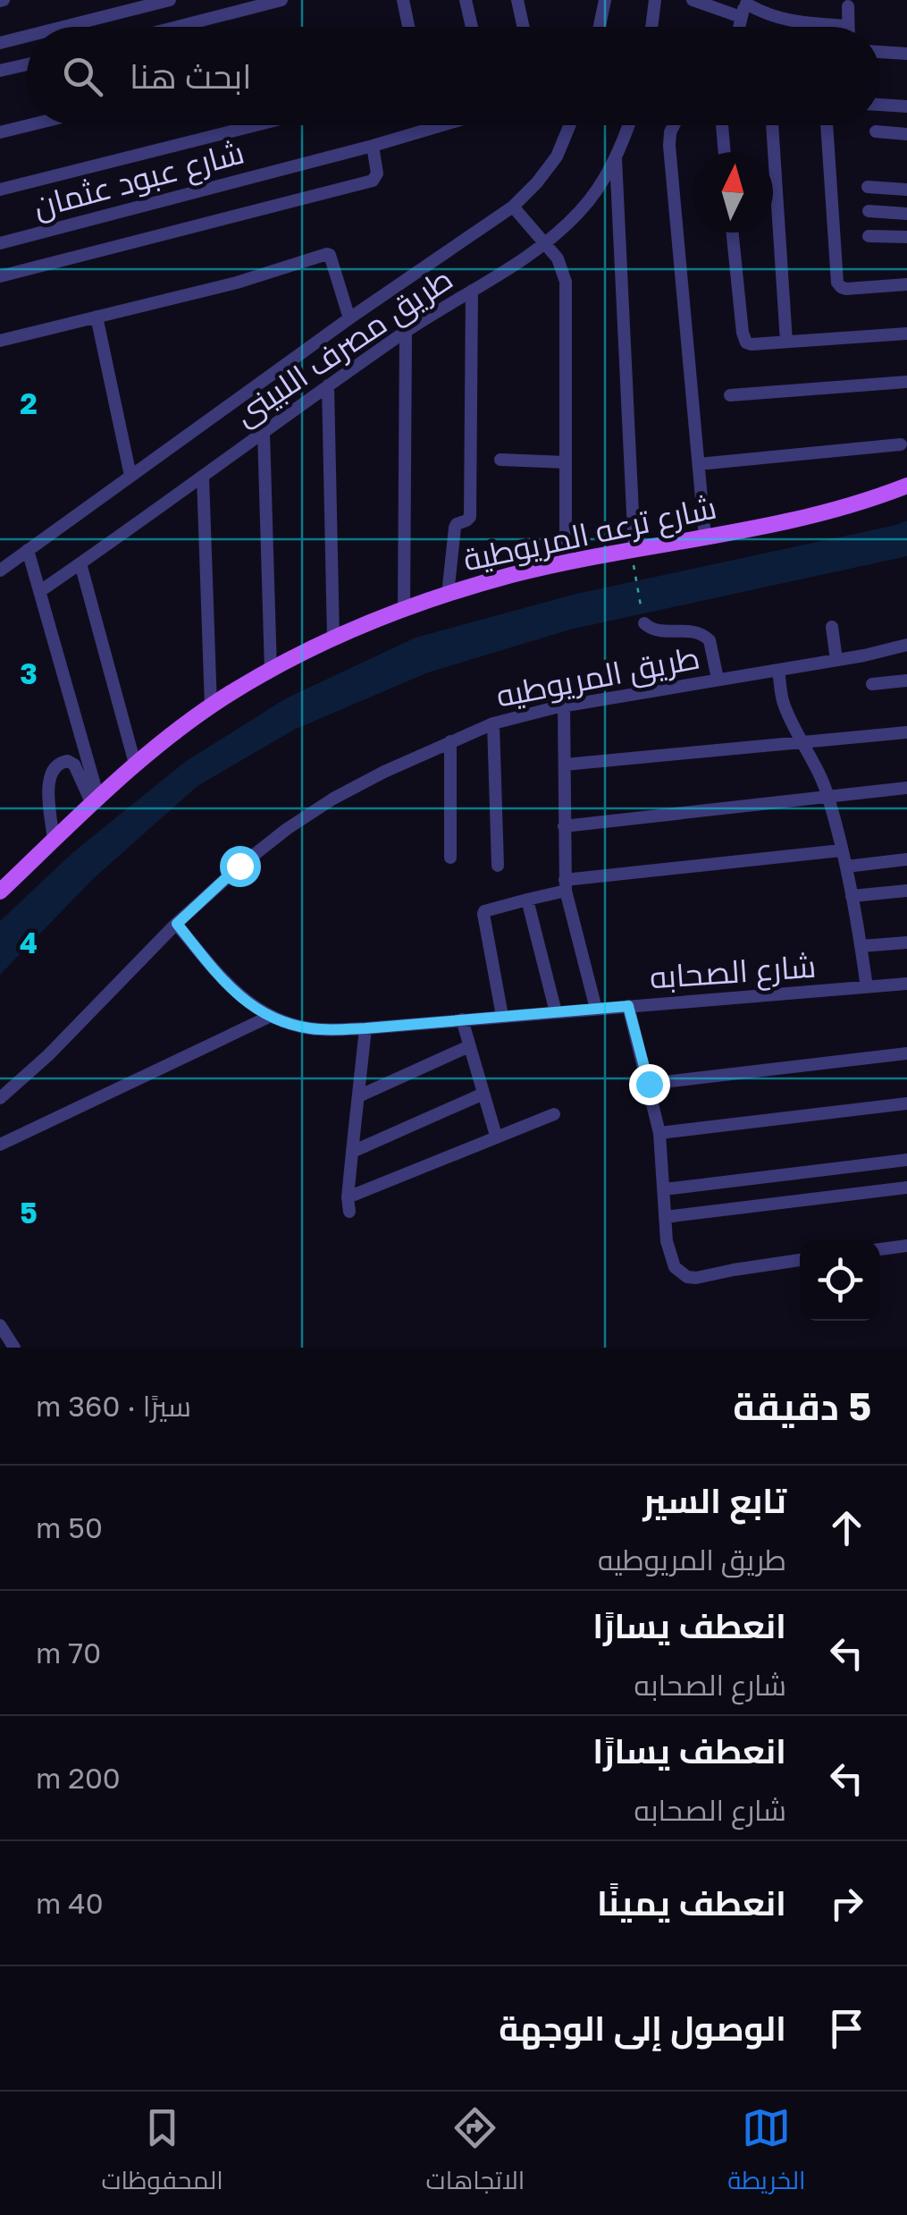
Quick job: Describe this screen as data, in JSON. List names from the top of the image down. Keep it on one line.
{"streets":{"main road":["شارع ترعه المريوطية"],"street":["شارع عبود عثمان","طريق مصرف اللبينى","طريق المريوطيه","شارع الصحابه"]},"crossings":[["طريق المريوطيه","شارع الصحابه"]],"north":"top","page":{"search":"ابحث هنا","heading":["5 دقيقة","سيرًا · 360 m"],"list":[["تابع السير","طريق المريوطيه","50 m"],["انعطف يسارًا","شارع الصحابه","70 m"],["انعطف يسارًا","شارع الصحابه","200 m"],["انعطف يمينًا","40 m"],"الوصول إلى الوجهة"],"nav":["الخريطة","الاتجاهات","المحفوظات"]},"grid":{"rows":["2","3","4","5"]}}
